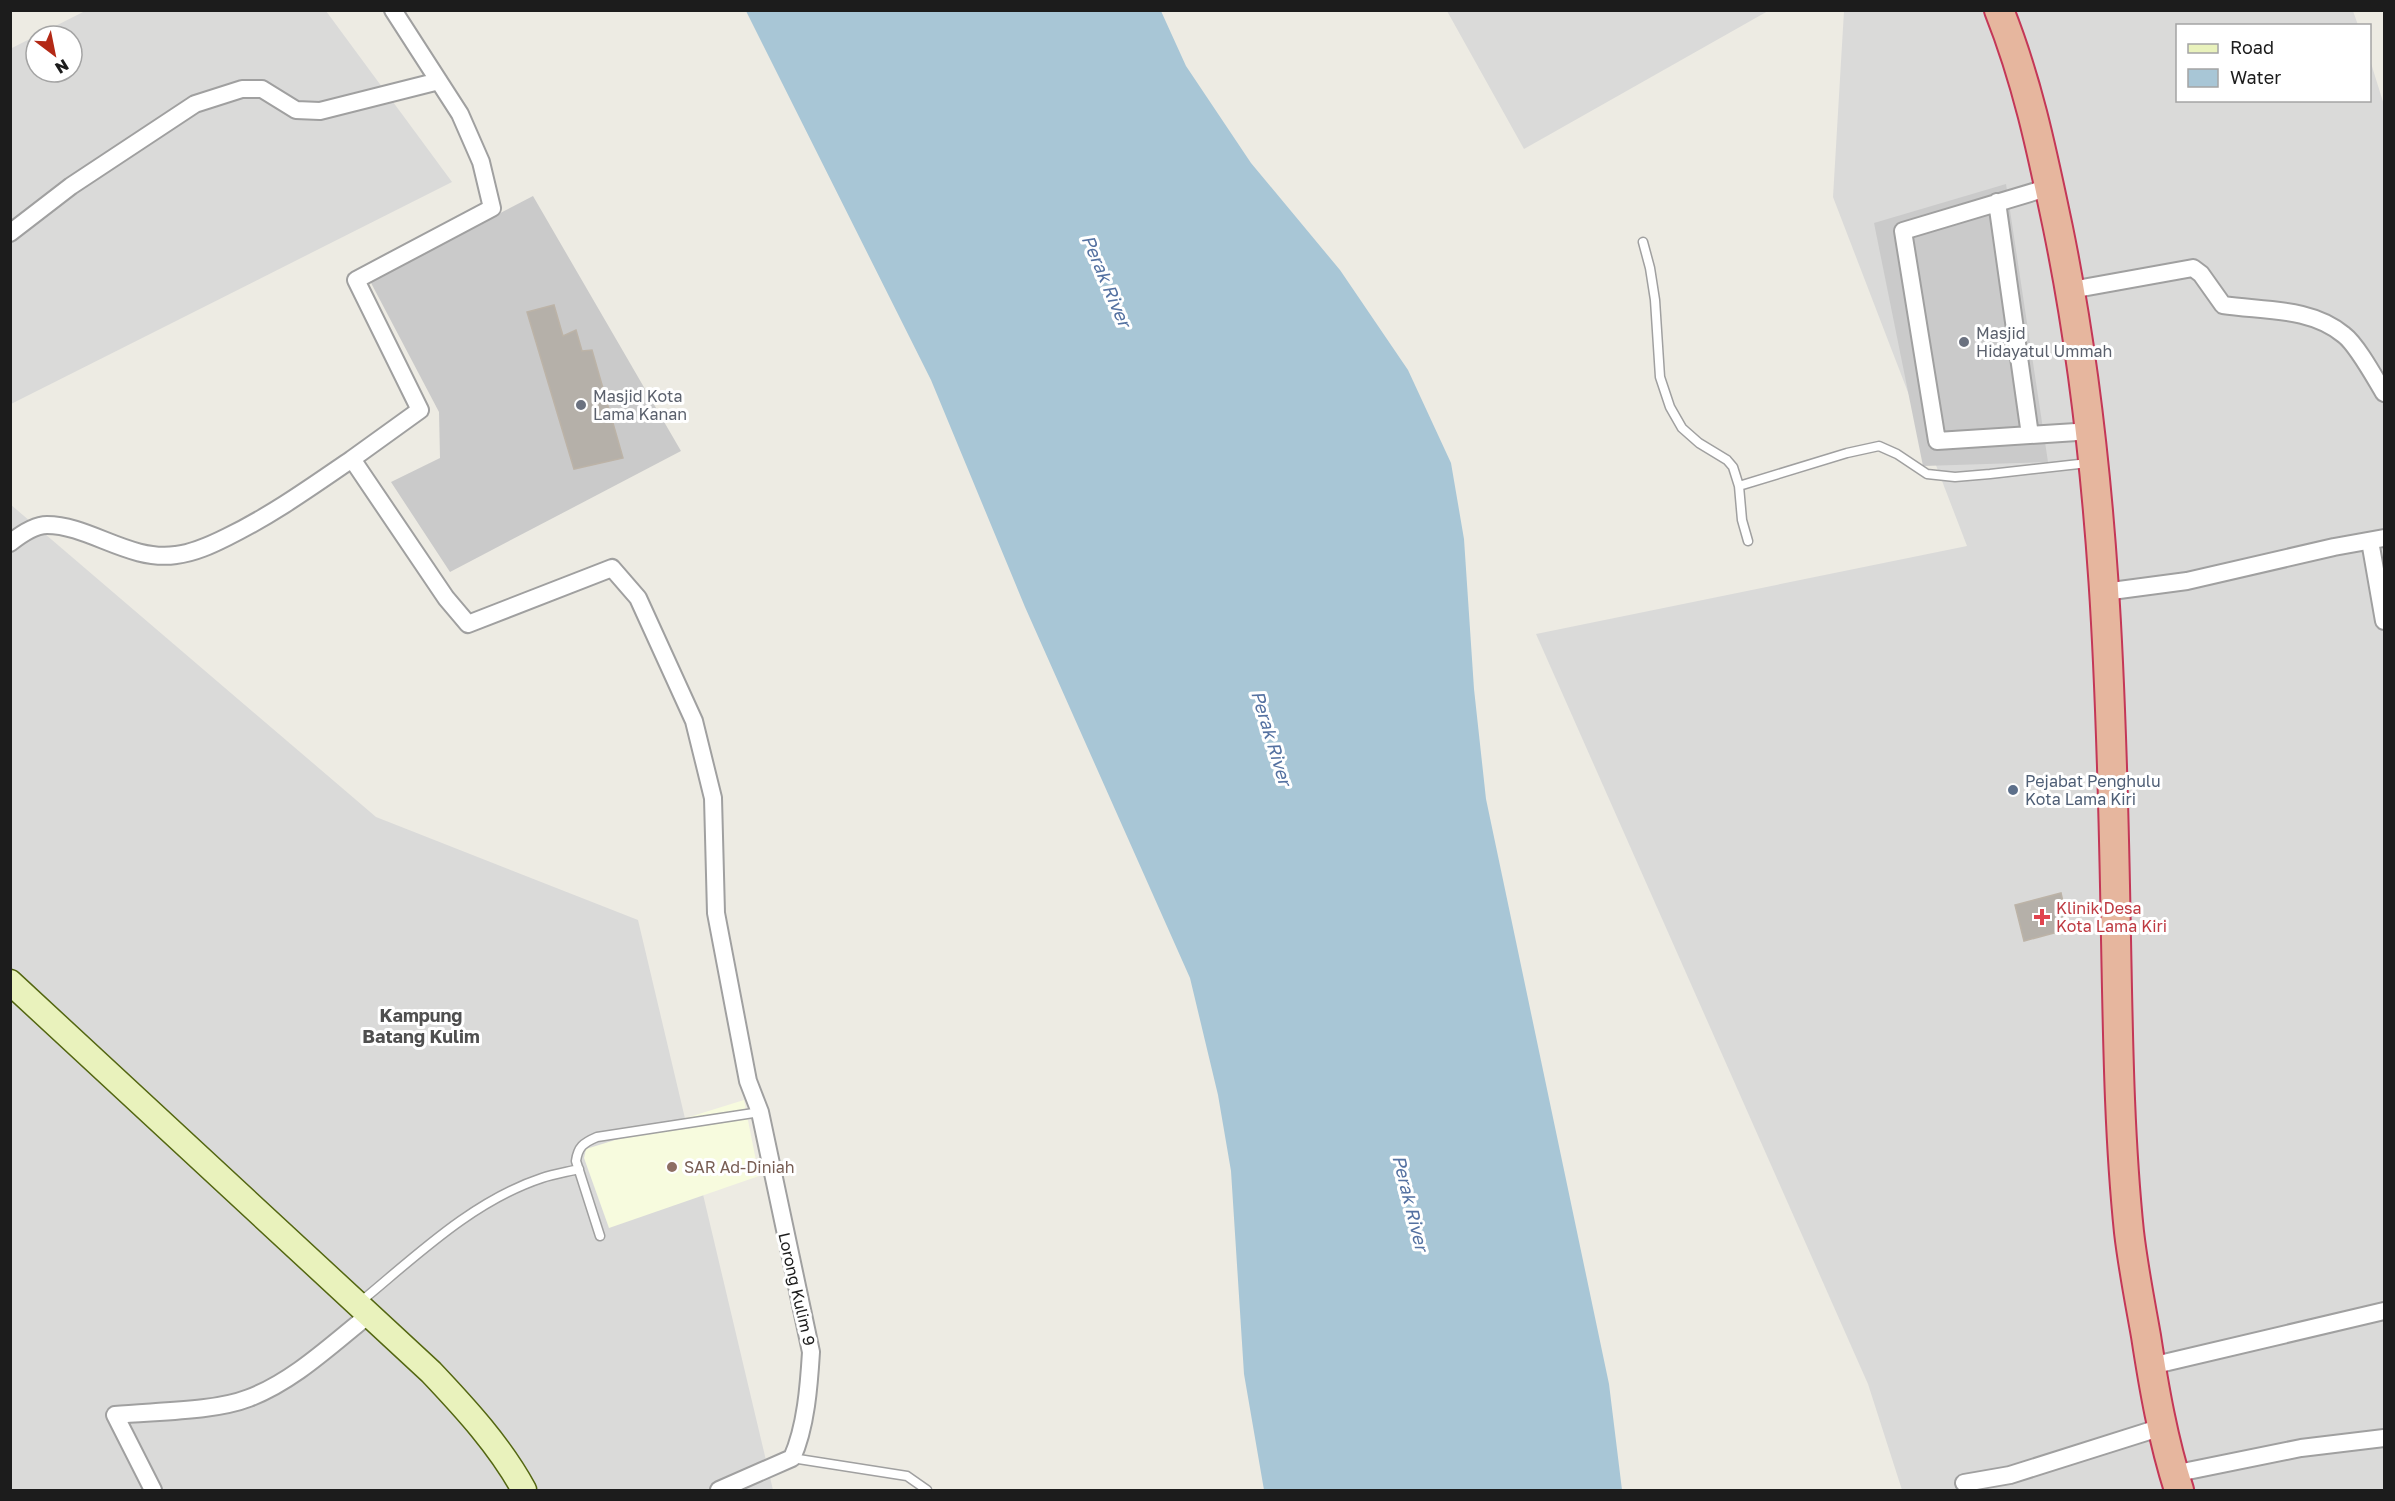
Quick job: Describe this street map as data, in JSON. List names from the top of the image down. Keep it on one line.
{"streets":{"street":["Lorong Kulim 9"]},"districts":["Kampung Batang Kulim"],"water":["Perak River"],"places":{"other":["Masjid Hidayatul Ummah","Masjid Kota Lama Kanan","Pejabat Penghulu Kota Lama Kiri","SAR Ad-Diniah"],"health":["Klinik Desa Kota Lama Kiri"]},"legend":["Road","Water"],"north":"bottom right"}
